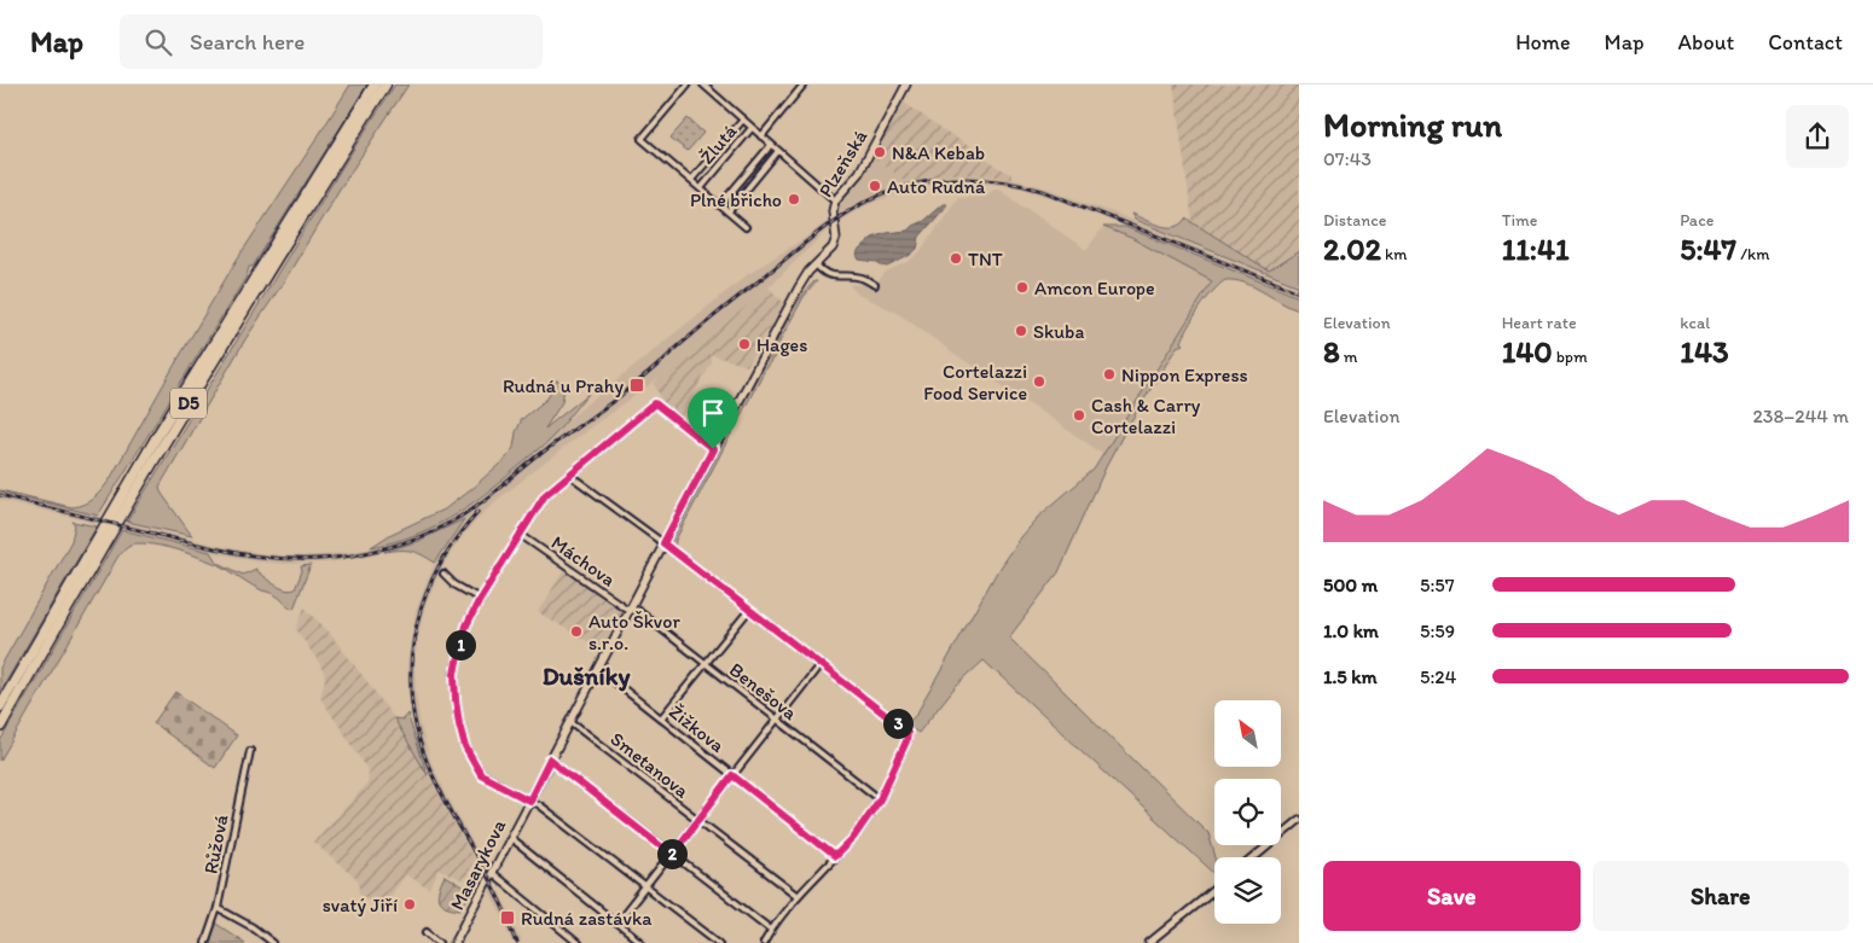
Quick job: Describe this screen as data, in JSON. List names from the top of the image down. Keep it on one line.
{"streets":{"highway":["D5"],"main road":["Plzeňská","Masarykova"],"street":["Žlutá","Máchova","Benešova","Žižkova","Smetanova","Růžová"]},"crossings":[["Plzeňská","Masarykova"],["Máchova","Benešova"],["Máchova","Masarykova"],["Benešova","Masarykova"],["Žižkova","Masarykova"],["Smetanova","Masarykova"]],"districts":["Dušníky"],"places":{"other":["N&A Kebab","Auto Rudná","Plné břicho","TNT","Amcon Europe","Skuba","Hages","Nippon Express","Cortelazzi Food Service","Cash & Carry Cortelazzi","Auto Škvor s.r.o.","svatý Jiří"],"transit":["Rudná u Prahy","Rudná zastávka"]},"north":"top left","page":{"header":"Map","search":"Search here","nav":["Home","Map","About","Contact"],"heading":["Morning run","07:43"],"stats":[["Distance","2.02 km"],["Time","11:41"],["Pace","5:47 /km"],["Elevation","8 m"],["Heart rate","140 bpm"],["kcal","143"]],"chart":["Elevation","238–244 m"],"list":[{"name":"500 m","note":"5:57"},{"name":"1.0 km","note":"5:59"},{"name":"1.5 km","note":"5:24"}],"pins":["1","3","2"],"buttons":["Save","Share"]}}
